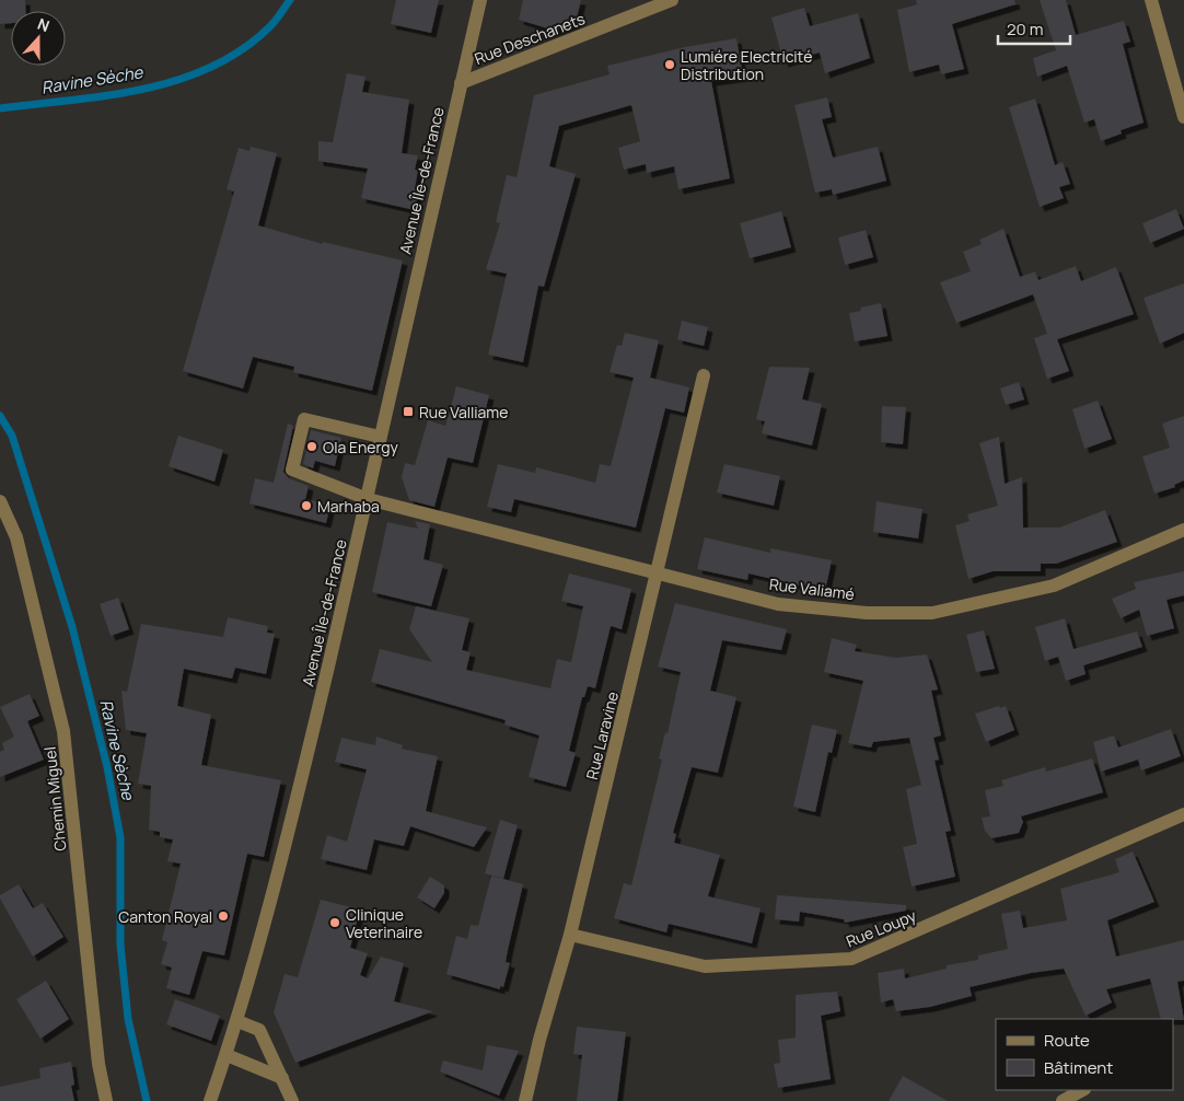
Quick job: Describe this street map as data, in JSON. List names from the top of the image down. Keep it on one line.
{"streets":{"street":["Rue Deschanets","Avenue Île-de-France","Rue Valiamé","Rue Laravine","Chemin Miguel","Rue Loupy"]},"crossings":[["Rue Deschanets","Avenue Île-de-France"],["Avenue Île-de-France","Rue Valiamé"],["Rue Valiamé","Rue Laravine"],["Rue Laravine","Rue Loupy"]],"water":["Ravine Sèche"],"places":{"other":["Lumiére Electricité Distribution","Ola Energy","Marhaba","Canton Royal","Clinique Veterinaire"],"transit":["Rue Valliame"]},"legend":["Route","Bâtiment"],"scale_bar":"20 m","north":"top"}
